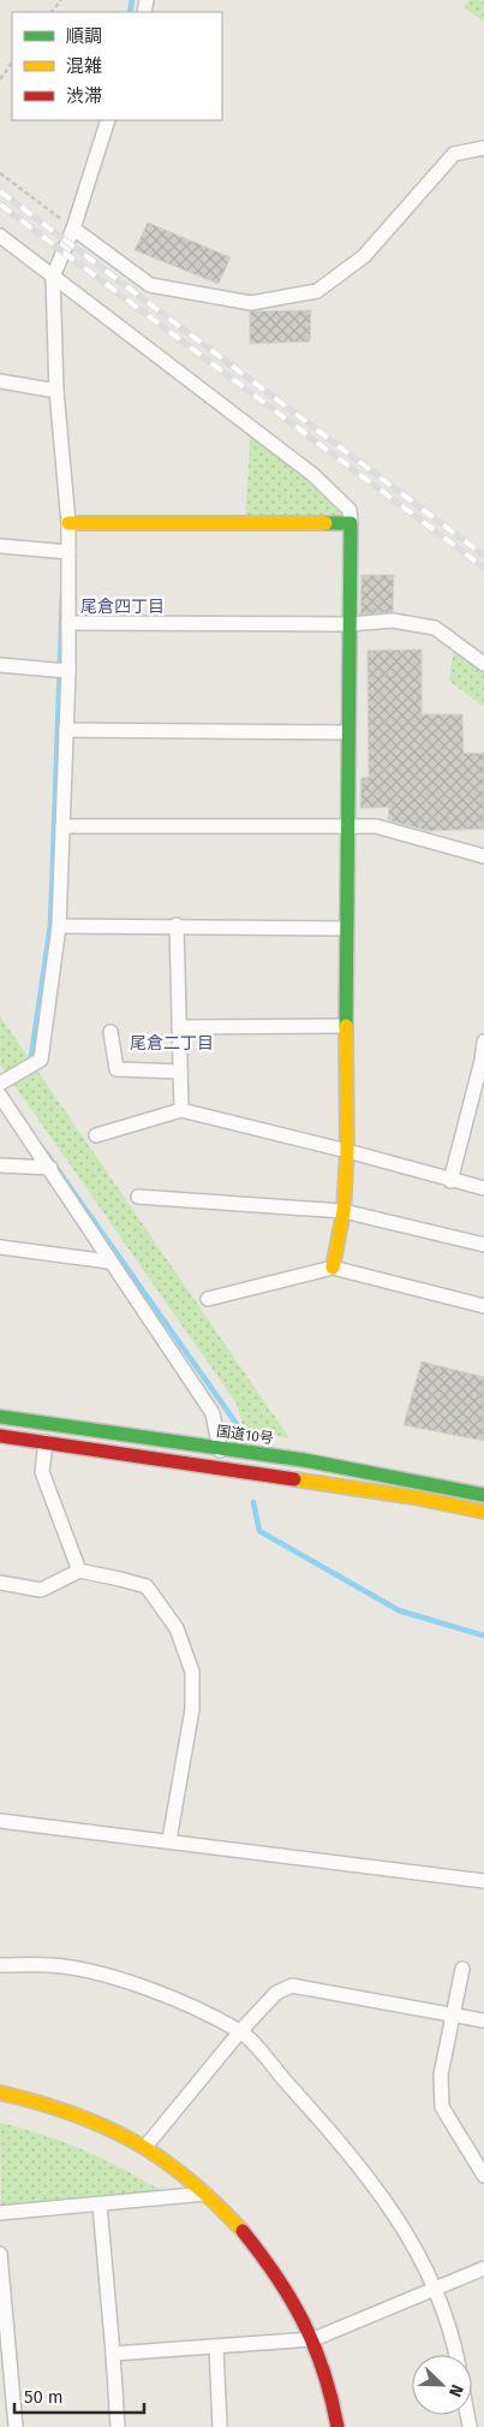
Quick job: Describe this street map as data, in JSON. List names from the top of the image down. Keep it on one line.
{"streets":{"main road":["国道10号"]},"districts":["尾倉四丁目","尾倉二丁目"],"legend":["順調","混雑","渋滞"],"scale_bar":"50 m","north":"bottom right"}
